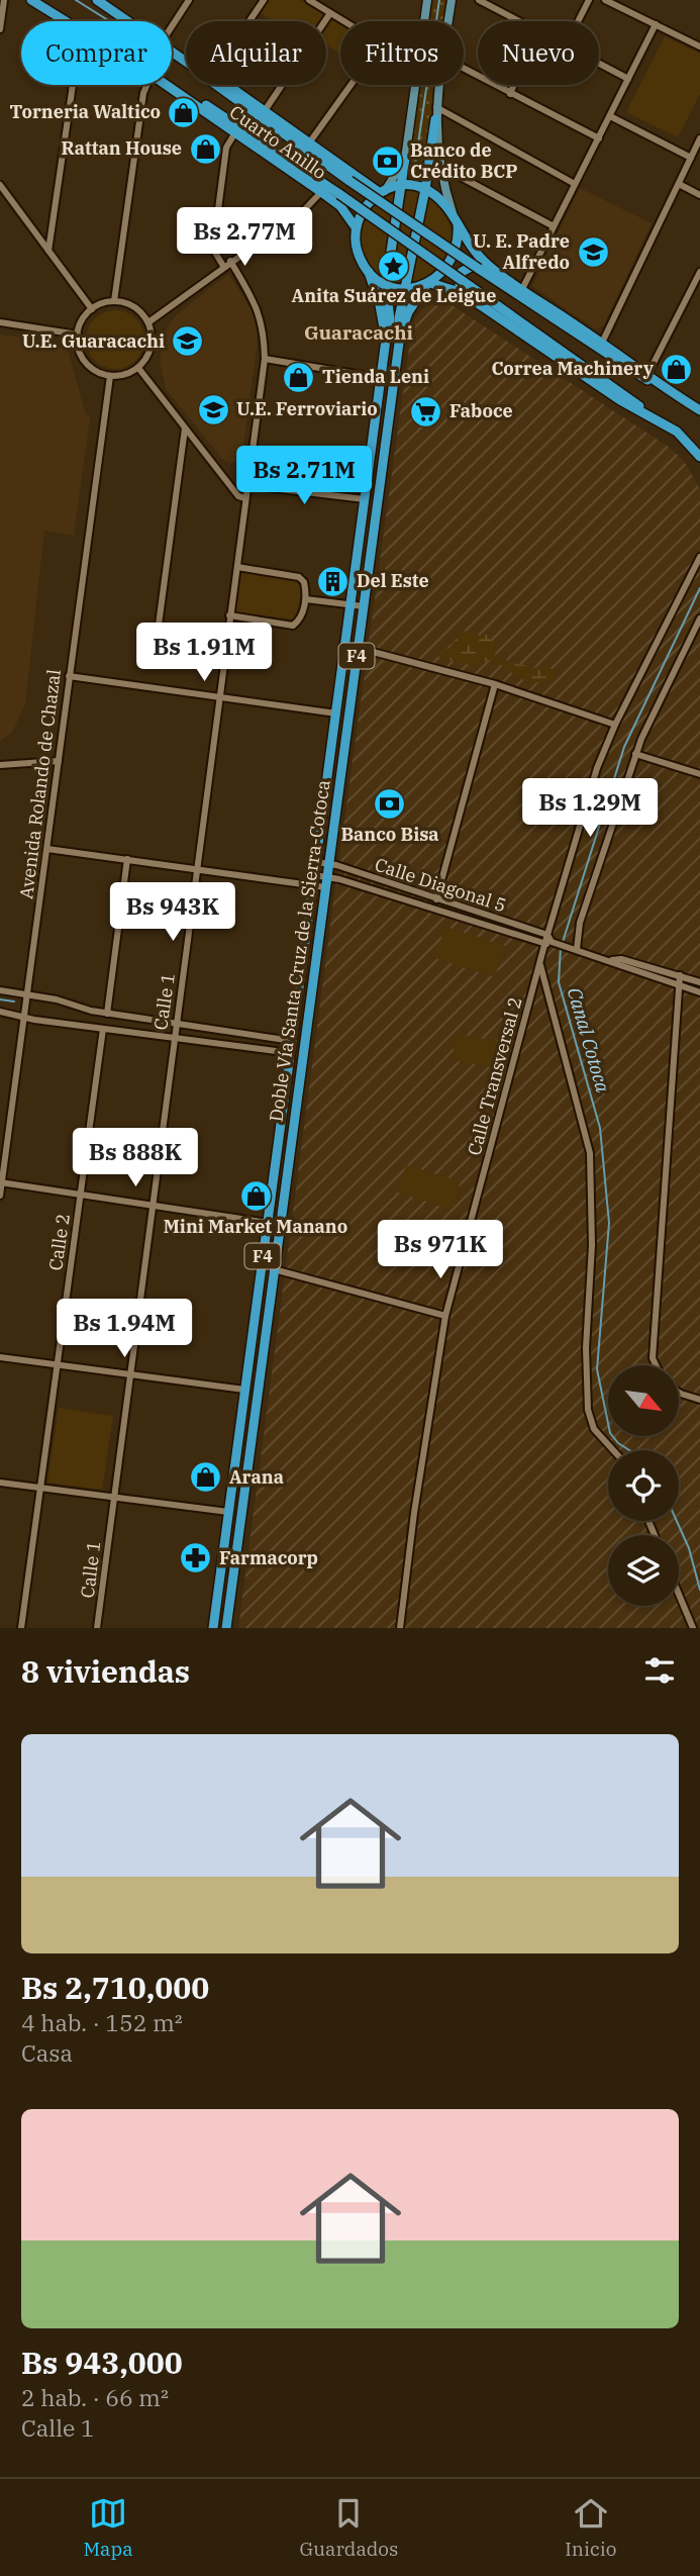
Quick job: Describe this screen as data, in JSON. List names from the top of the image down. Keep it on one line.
{"streets":{"highway":["Cuarto Anillo","F4","Doble Vía Santa Cruz de la Sierra-Cotoca"],"street":["Avenida Rolando de Chazal","Calle Diagonal 5","Calle 1","Calle Transversal 2","Calle 2"]},"crossings":[["Cuarto Anillo","F4"],["F4","Doble Vía Santa Cruz de la Sierra-Cotoca"],["Avenida Rolando de Chazal","Calle Diagonal 5"],["Calle Diagonal 5","Doble Vía Santa Cruz de la Sierra-Cotoca"],["Calle Diagonal 5","Calle 1"],["Calle Diagonal 5","Calle Transversal 2"]],"districts":["Guaracachi"],"water":["Canal Cotoca"],"places":{"shop":["Torneria Waltico","Rattan House","Correa Machinery","Tienda Leni","Mini Market Manano","Arana"],"bank":["Banco de Crédito BCP","Banco Bisa"],"school or university":["U. E. Padre Alfredo","U.E. Guaracachi","U.E. Ferroviario"],"place":["Anita Suárez de Leigue"],"supermarket":["Faboce"],"building":["Del Este"],"pharmacy":["Farmacorp"]},"north":"bottom right","page":{"chip":["Comprar","Alquilar","Filtros","Nuevo"],"price":["Bs 2.77M","Bs 2.71M","Bs 1.91M","Bs 1.29M","Bs 943K","Bs 888K","Bs 971K","Bs 1.94M"],"heading":"8 viviendas","list":[{"name":"Bs 2,710,000","note":"4 hab. · 152 m² · Casa"},{"name":"Bs 943,000","note":"2 hab. · 66 m² · Calle 1"}],"tabs":["Mapa","Guardados","Inicio"]}}
